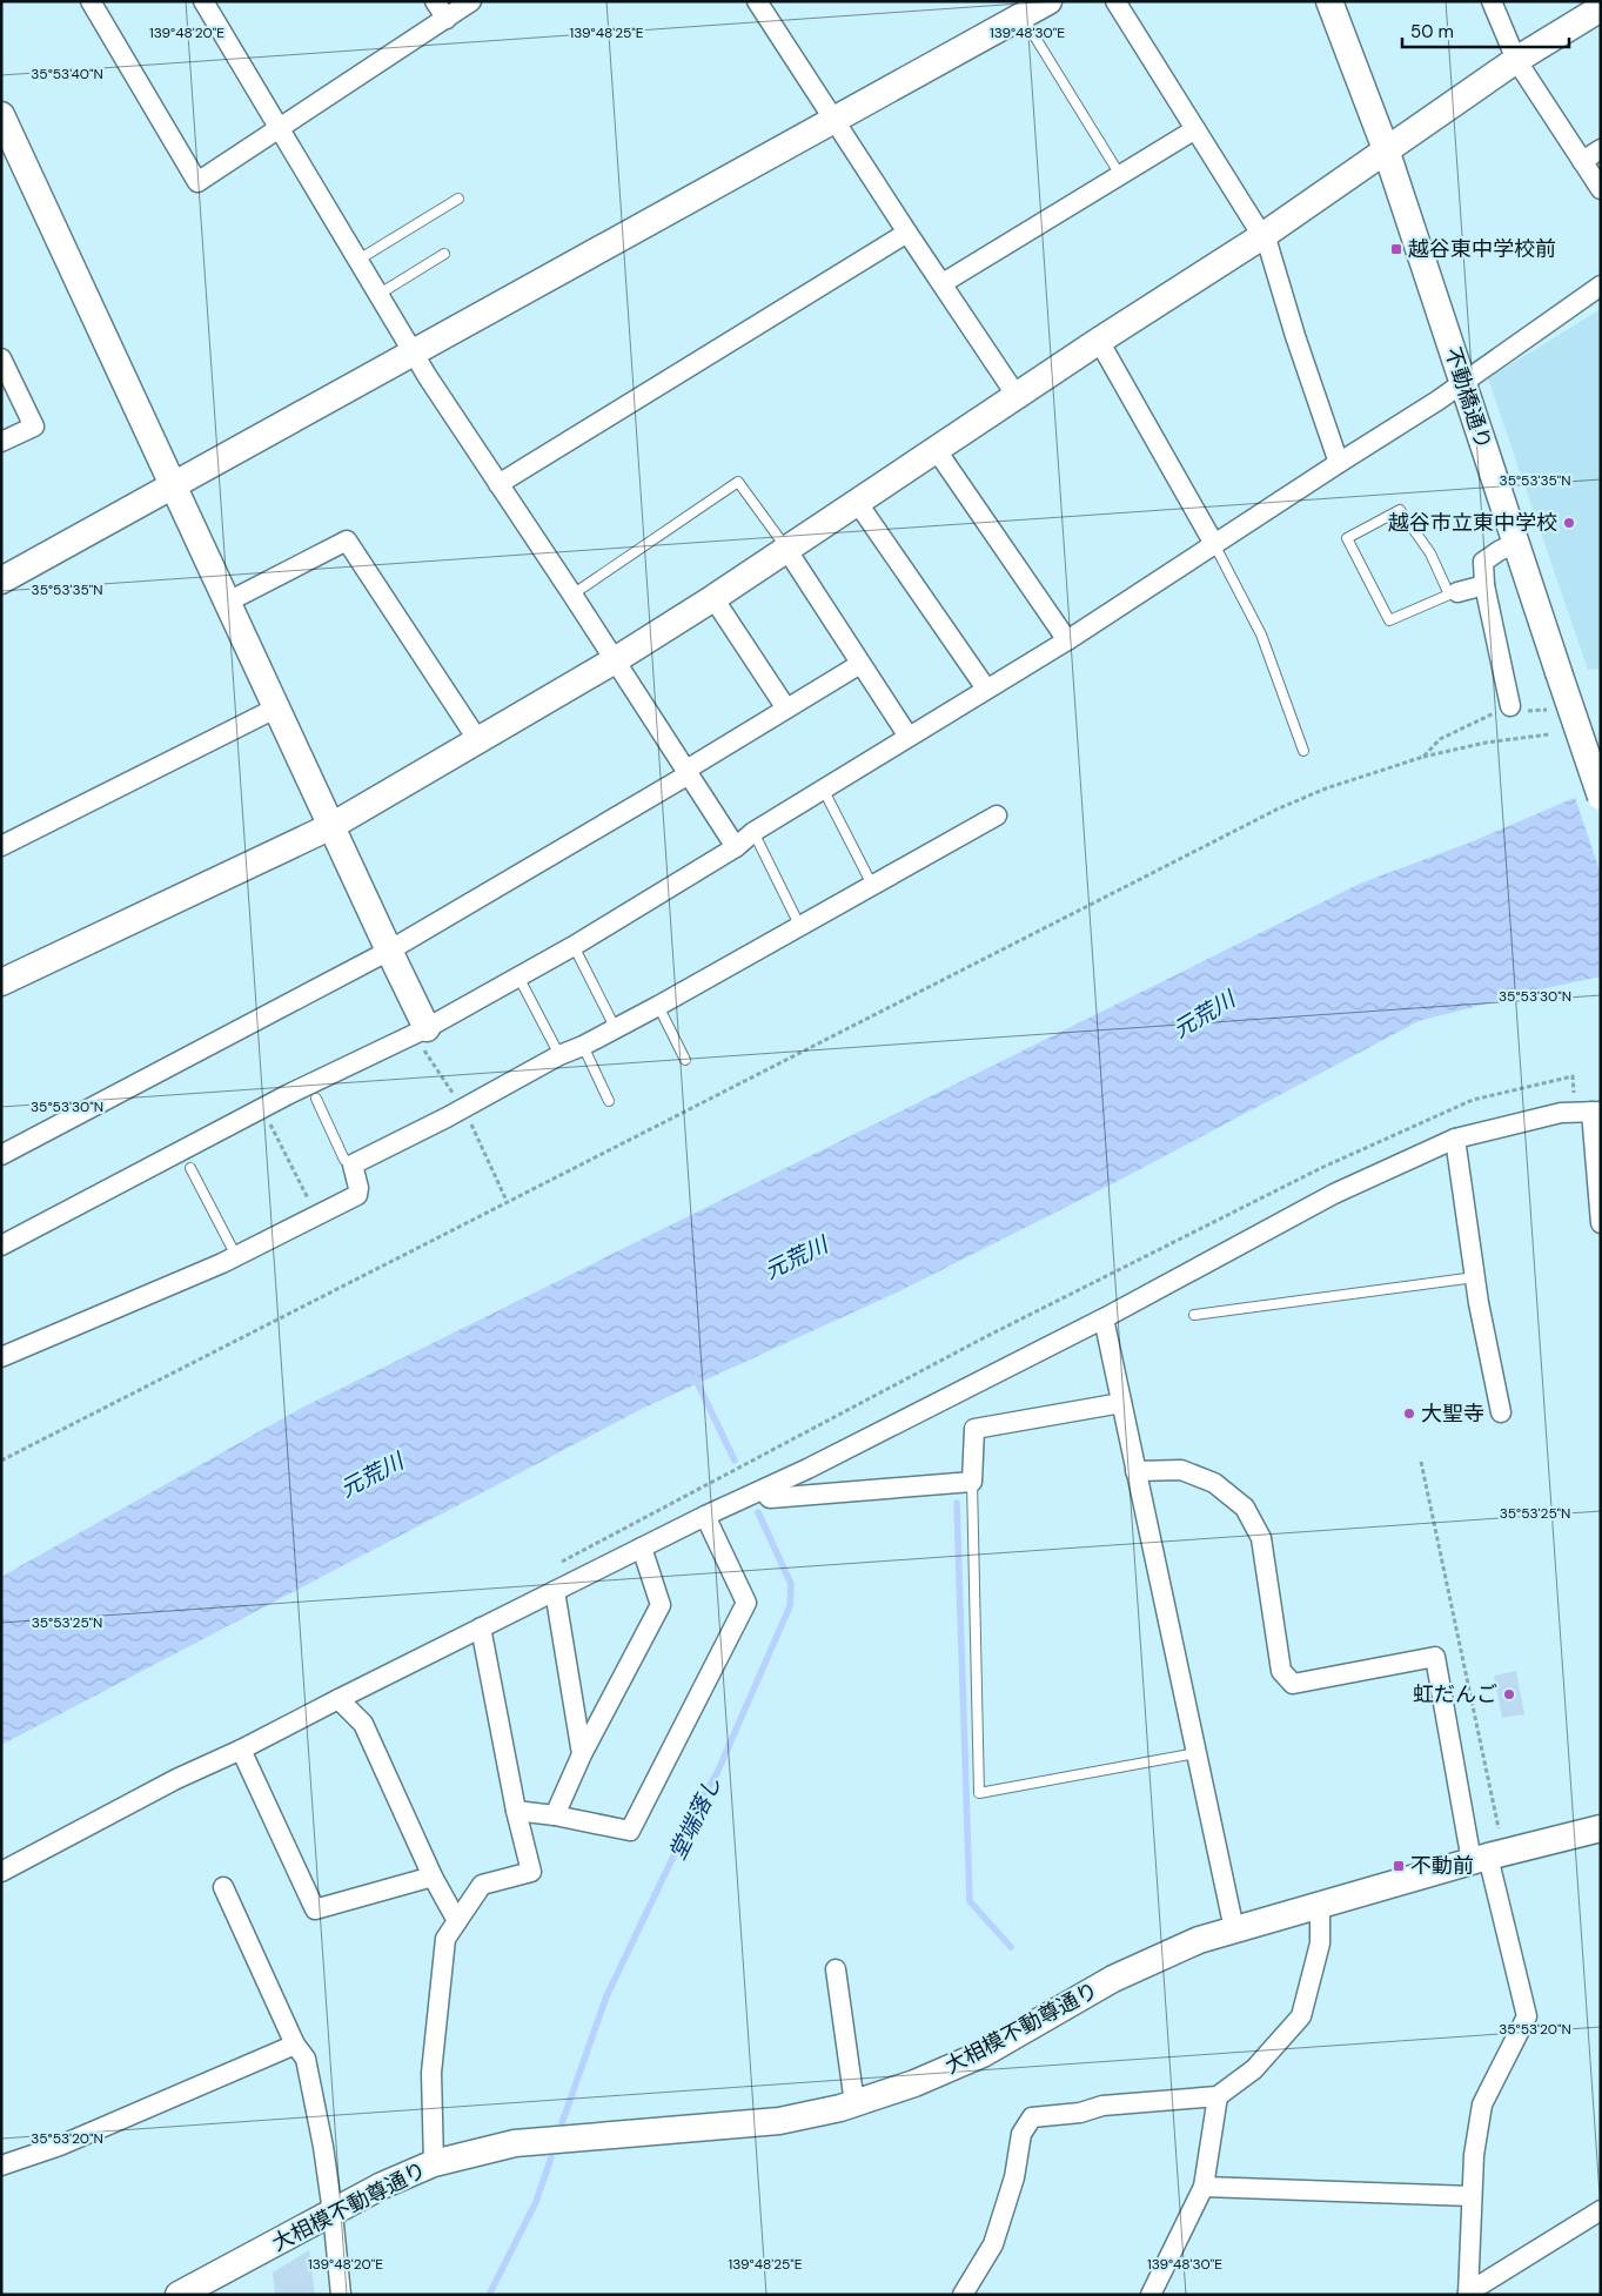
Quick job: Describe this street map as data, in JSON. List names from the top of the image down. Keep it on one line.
{"streets":{"street":["不動橋通り","大相模不動尊通り"]},"water":["元荒川","堂端落し"],"places":{"transit":["越谷東中学校前","不動前"],"other":["越谷市立東中学校","大聖寺","虹だんご"]},"scale_bar":"50 m","coordinates":["139°48'20\"E","139°48'25\"E","139°48'30\"E","35°53'40\"N","35°53'35\"N","35°53'30\"N","35°53'25\"N","35°53'20\"N"]}
